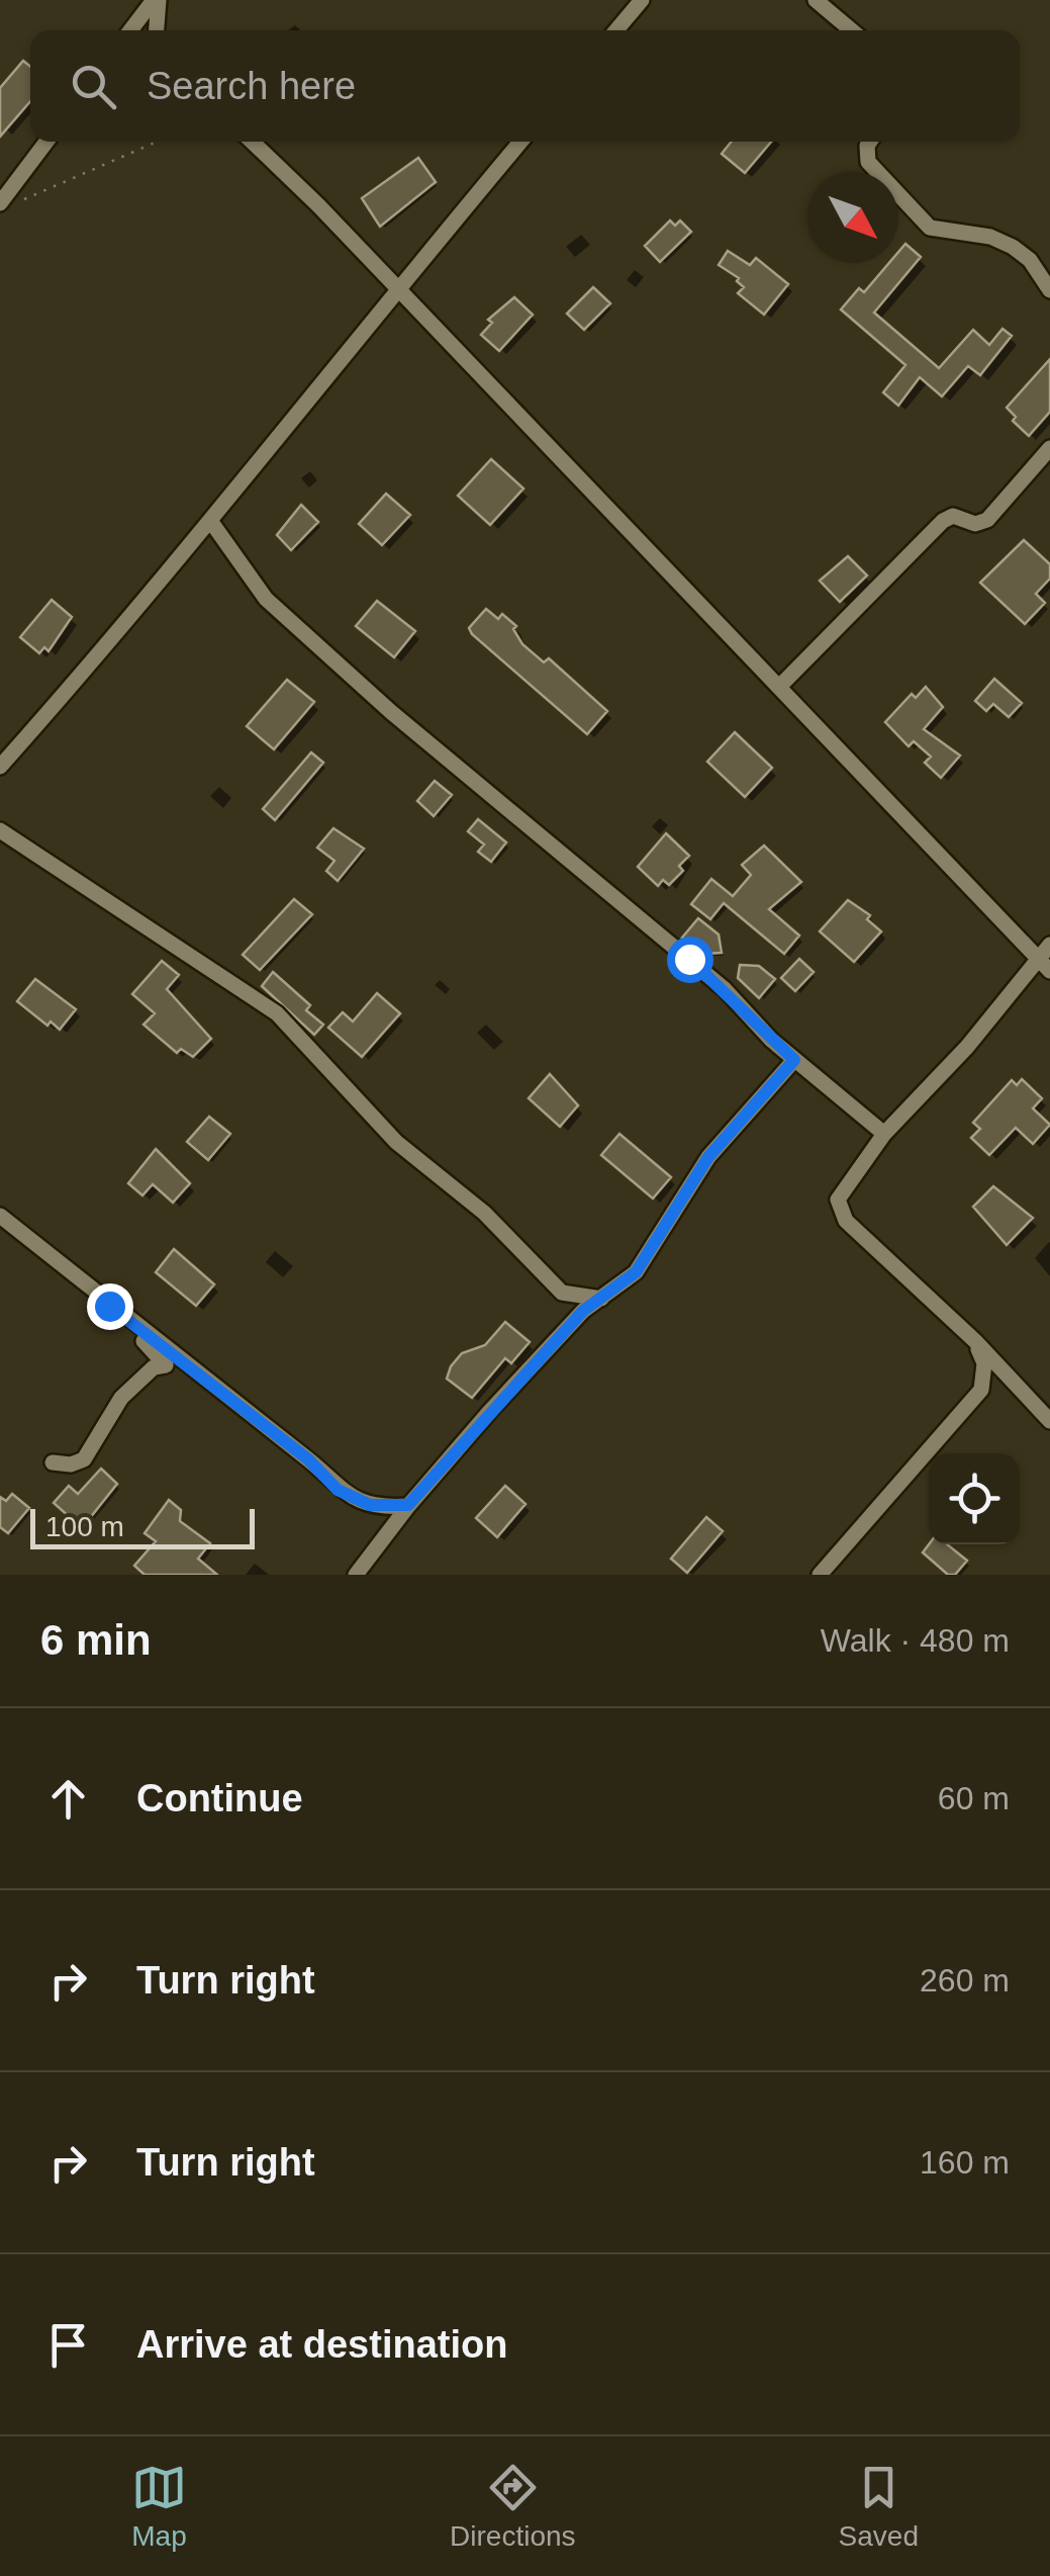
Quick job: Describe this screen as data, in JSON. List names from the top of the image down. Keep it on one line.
{"scale_bar":"100 m","north":"bottom right","page":{"search":"Search here","scale":"100 m","heading":["6 min","Walk · 480 m"],"list":[["Continue","60 m"],["Turn right","260 m"],["Turn right","160 m"],"Arrive at destination"],"nav":["Map","Directions","Saved"]}}
